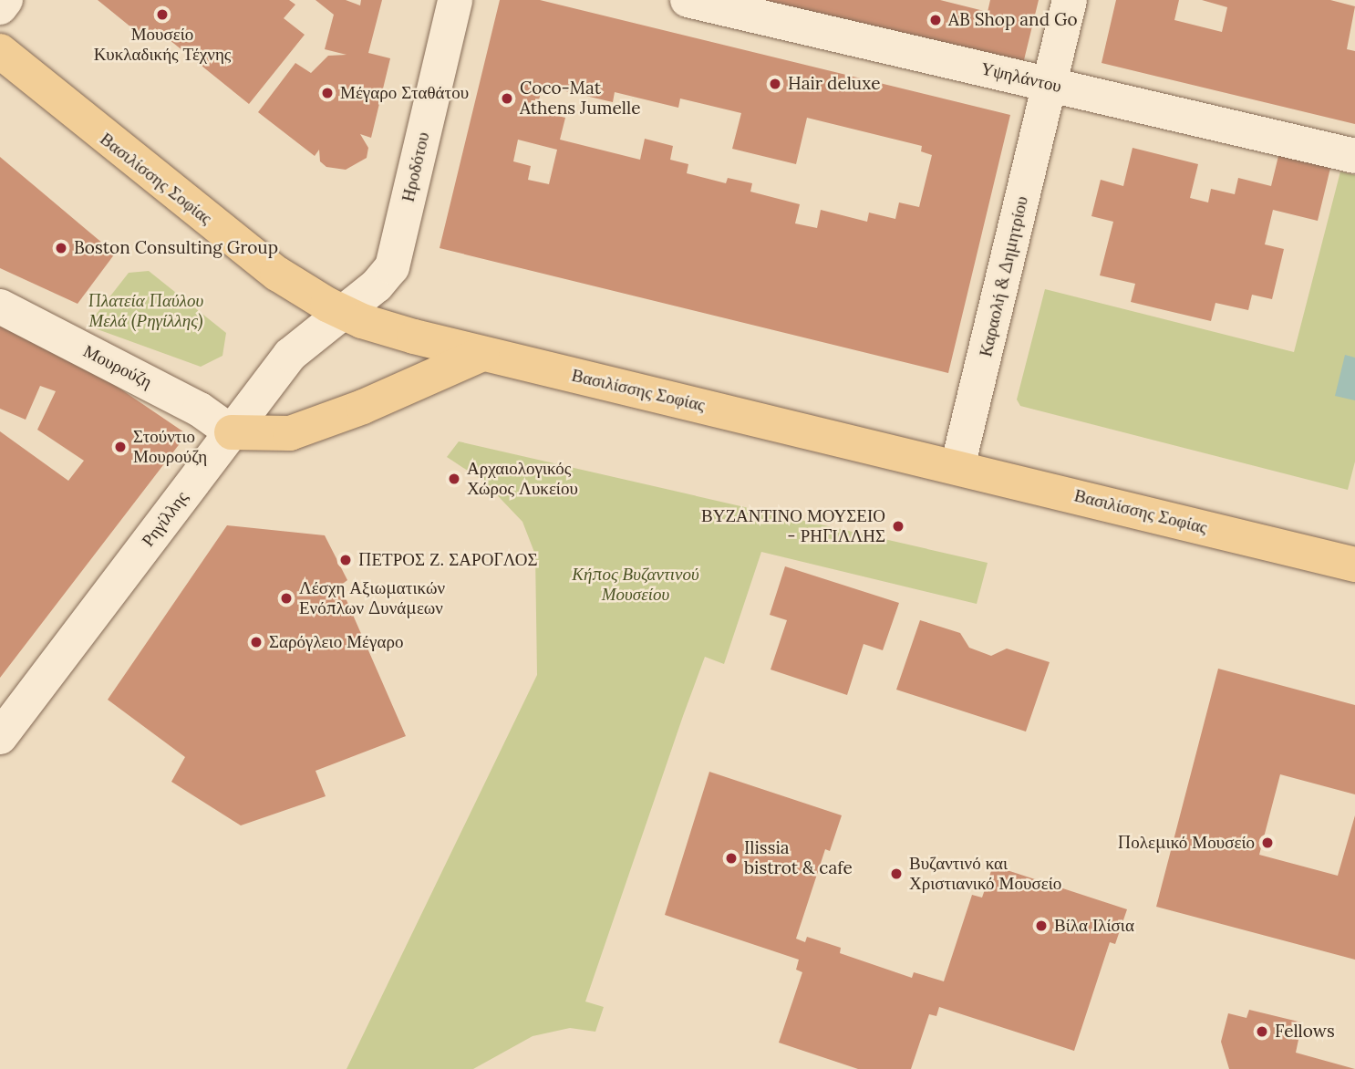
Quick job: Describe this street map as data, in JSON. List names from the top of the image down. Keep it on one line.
{"streets":{"main road":["Βασιλίσσης Σοφίας"],"street":["Υψηλάντου","Ηροδότου","Καραολή & Δημητρίου","Μουρούζη","Ρηγίλλης"]},"crossings":[["Υψηλάντου","Καραολή & Δημητρίου"],["Ηροδότου","Βασιλίσσης Σοφίας"],["Ηροδότου","Ρηγίλλης"],["Βασιλίσσης Σοφίας","Καραολή & Δημητρίου"],["Βασιλίσσης Σοφίας","Ρηγίλλης"],["Μουρούζη","Ρηγίλλης"]],"parks":["Πλατεία Παύλου Μελά (Ρηγίλλης)","Κήπος Βυζαντινού Μουσείου"],"places":["Μουσείο Κυκλαδικής Τέχνης","AB Shop and Go","Hair deluxe","Μέγαρο Σταθάτου","Coco-Mat Athens Jumelle","Boston Consulting Group","Στούντιο Μουρούζη","Αρχαιολογικός Χώρος Λυκείου","ΒΥΖΑΝΤΙΝΟ ΜΟΥΣΕΙΟ - ΡΗΓΙΛΛΗΣ","ΠΕΤΡΟΣ Ζ. ΣΑΡΟΓΛΟΣ","Λέσχη Αξιωματικών Ενόπλων Δυνάμεων","Σαρόγλειο Μέγαρο","Πολεμικό Μουσείο","Ilissia bistrot & cafe","Βυζαντινό και Χριστιανικό Μουσείο","Βίλα Ιλίσια","Fellows"]}
